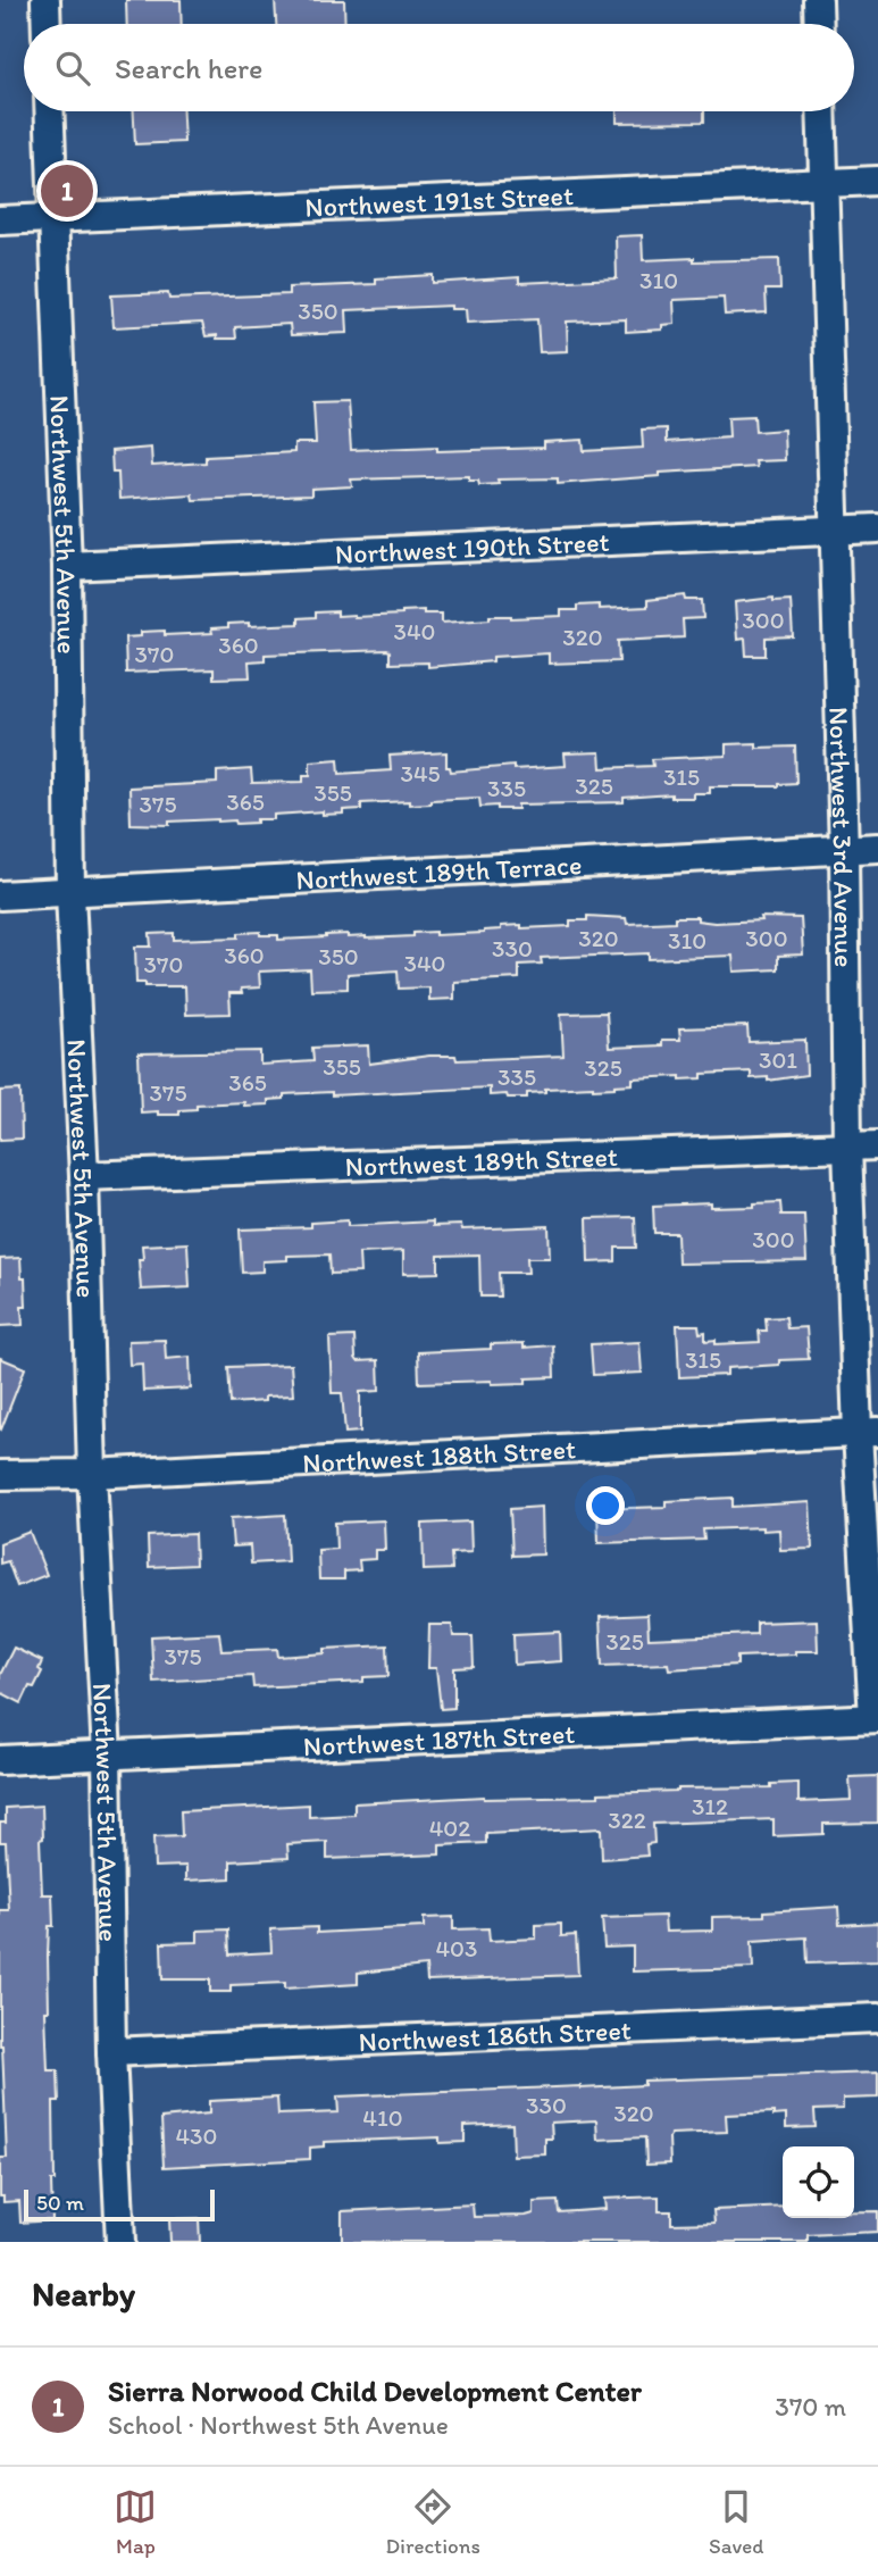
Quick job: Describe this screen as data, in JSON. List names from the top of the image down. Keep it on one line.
{"streets":{"street":["Northwest 191st Street","Northwest 5th Avenue","Northwest 190th Street","Northwest 3rd Avenue","Northwest 189th Terrace","Northwest 189th Street","Northwest 188th Street","Northwest 187th Street","Northwest 186th Street"]},"crossings":[["Northwest 191st Street","Northwest 5th Avenue"],["Northwest 191st Street","Northwest 3rd Avenue"],["Northwest 5th Avenue","Northwest 190th Street"],["Northwest 5th Avenue","Northwest 189th Terrace"],["Northwest 5th Avenue","Northwest 189th Street"],["Northwest 5th Avenue","Northwest 188th Street"],["Northwest 5th Avenue","Northwest 187th Street"],["Northwest 5th Avenue","Northwest 186th Street"],["Northwest 190th Street","Northwest 3rd Avenue"],["Northwest 3rd Avenue","Northwest 189th Terrace"],["Northwest 3rd Avenue","Northwest 189th Street"],["Northwest 3rd Avenue","Northwest 188th Street"],["Northwest 3rd Avenue","Northwest 187th Street"]],"house_numbers":["310","350","300","340","320","360","370","345","315","325","335","355","365","375","320","300","310","330","360","350","340","370","301","355","325","335","365","375","300","315","325","375","312","322","402","403","330","320","410","430"],"scale_bar":"50 m","page":{"search":"Search here","pins":"1","scale":"50 m","heading":"Nearby","list":[{"mark":"1","name":"Sierra Norwood Child Development Center","note":"School · Northwest 5th Avenue","value":"370 m"}],"nav":["Map","Directions","Saved"]}}
